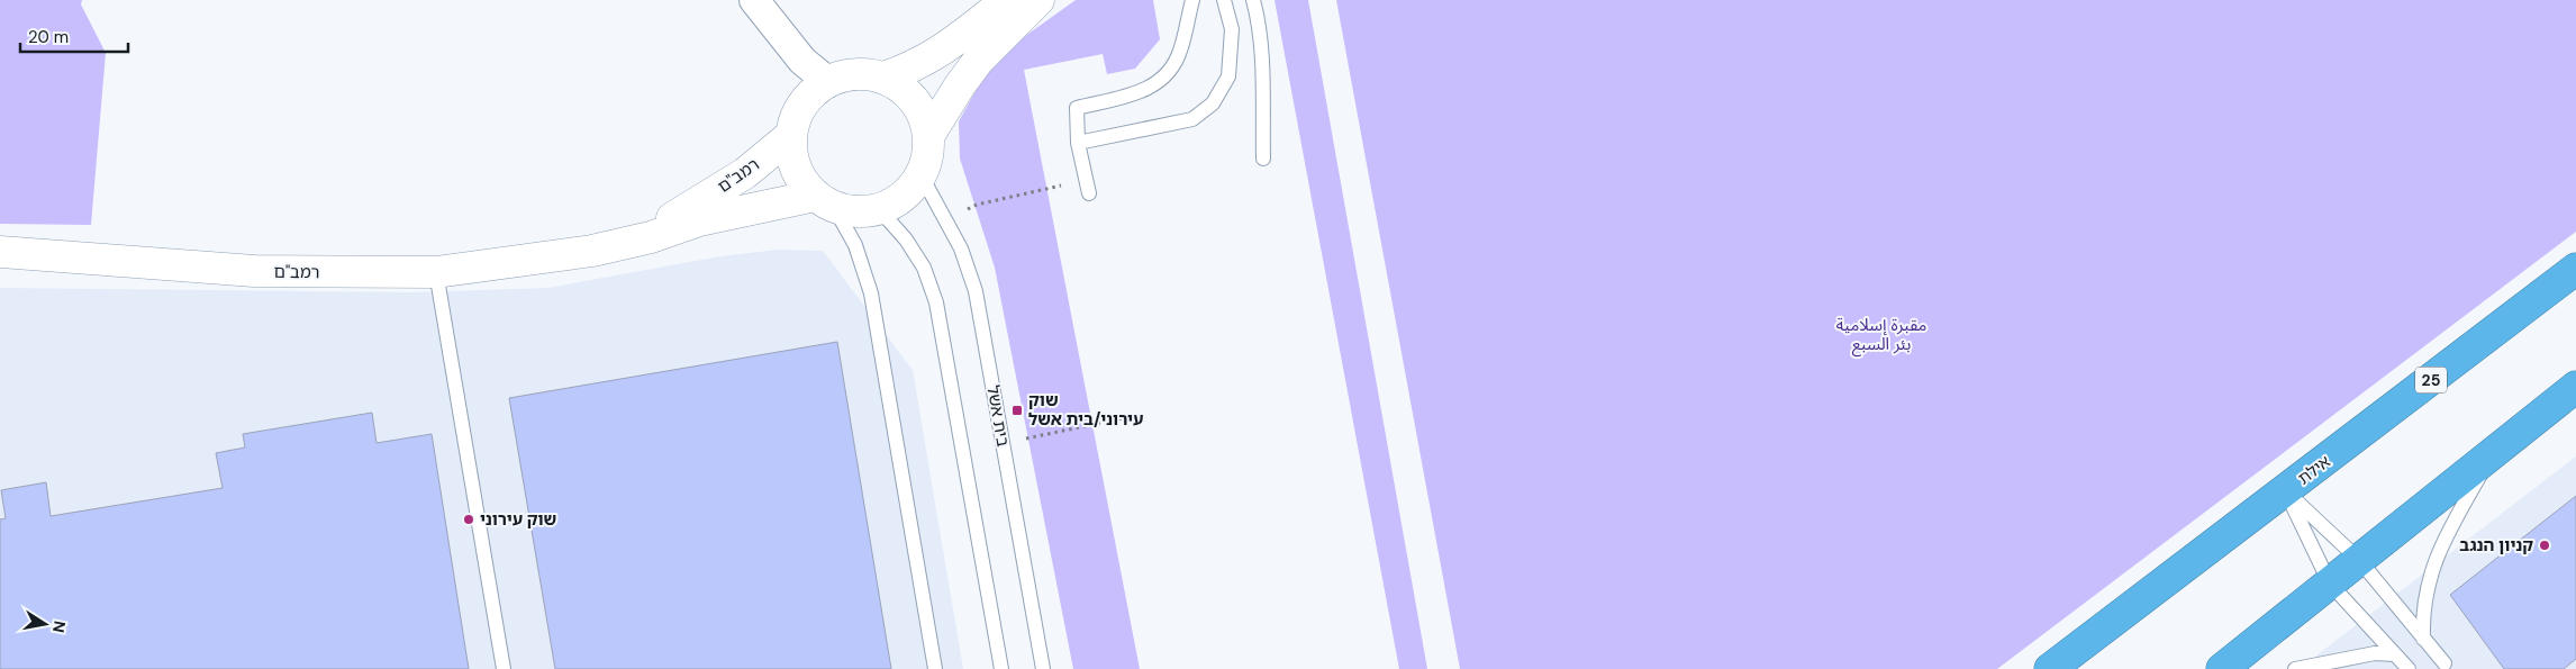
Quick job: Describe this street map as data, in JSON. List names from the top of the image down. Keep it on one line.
{"streets":{"highway":["25","אילת"],"street":["רמב\"ם"],"lane":["בית אשל"]},"crossings":[["רמב\"ם","בית אשל"]],"parks":["مقبرة إسلامية بئر السبع"],"places":{"transit":["שוק עירוני/בית אשל"],"other":["שוק עירוני","קניון הנגב"]},"scale_bar":"20 m","north":"right"}
